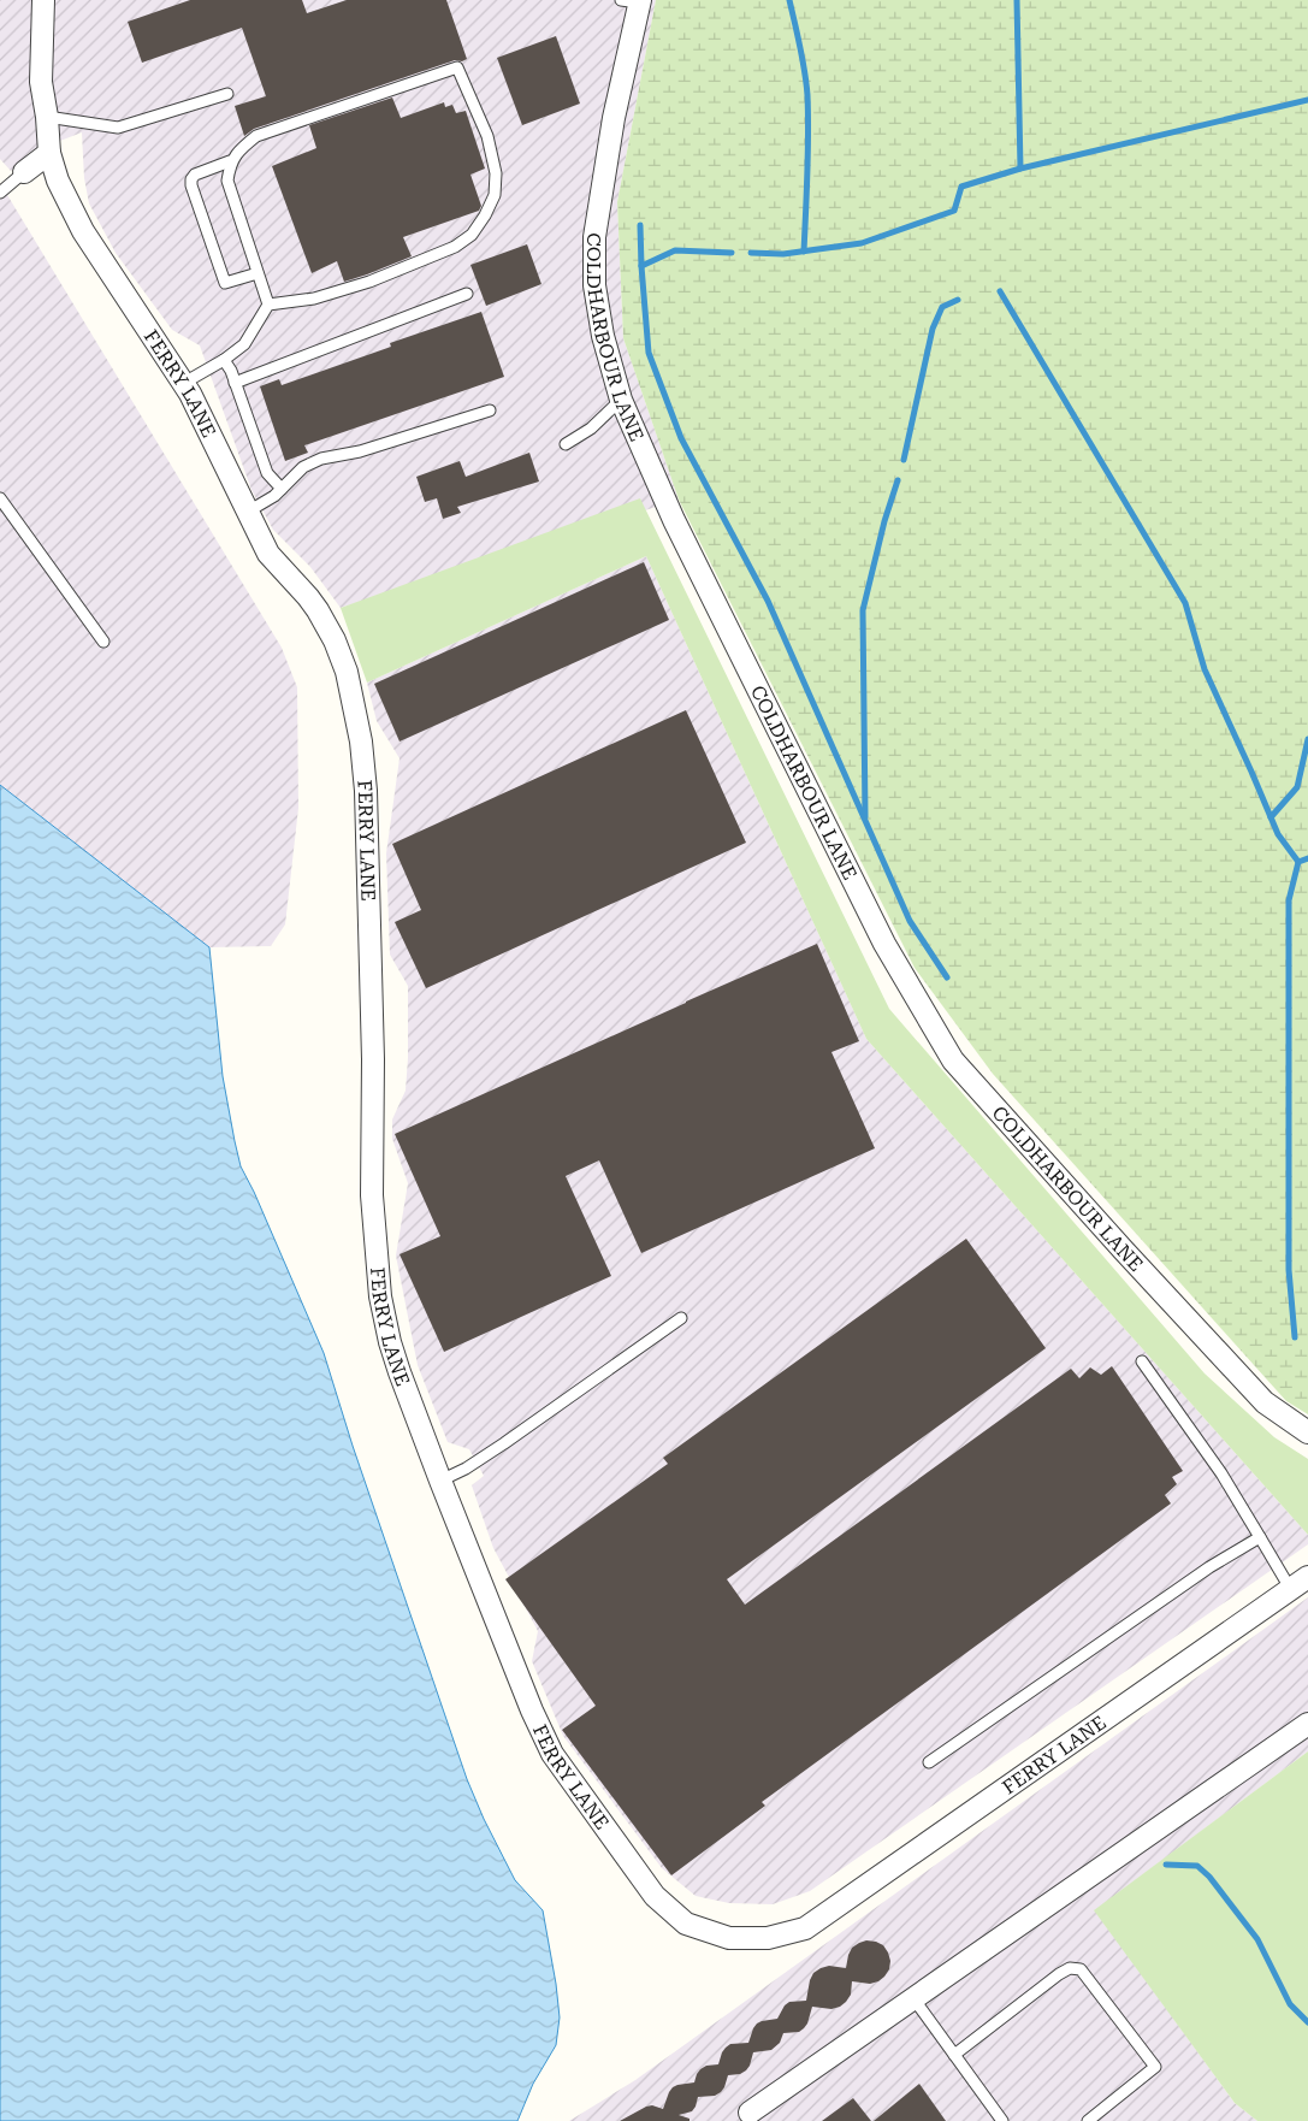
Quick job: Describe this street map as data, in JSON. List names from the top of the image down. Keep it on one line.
{"streets":{"street":["COLDHARBOUR LANE","FERRY LANE"]}}
